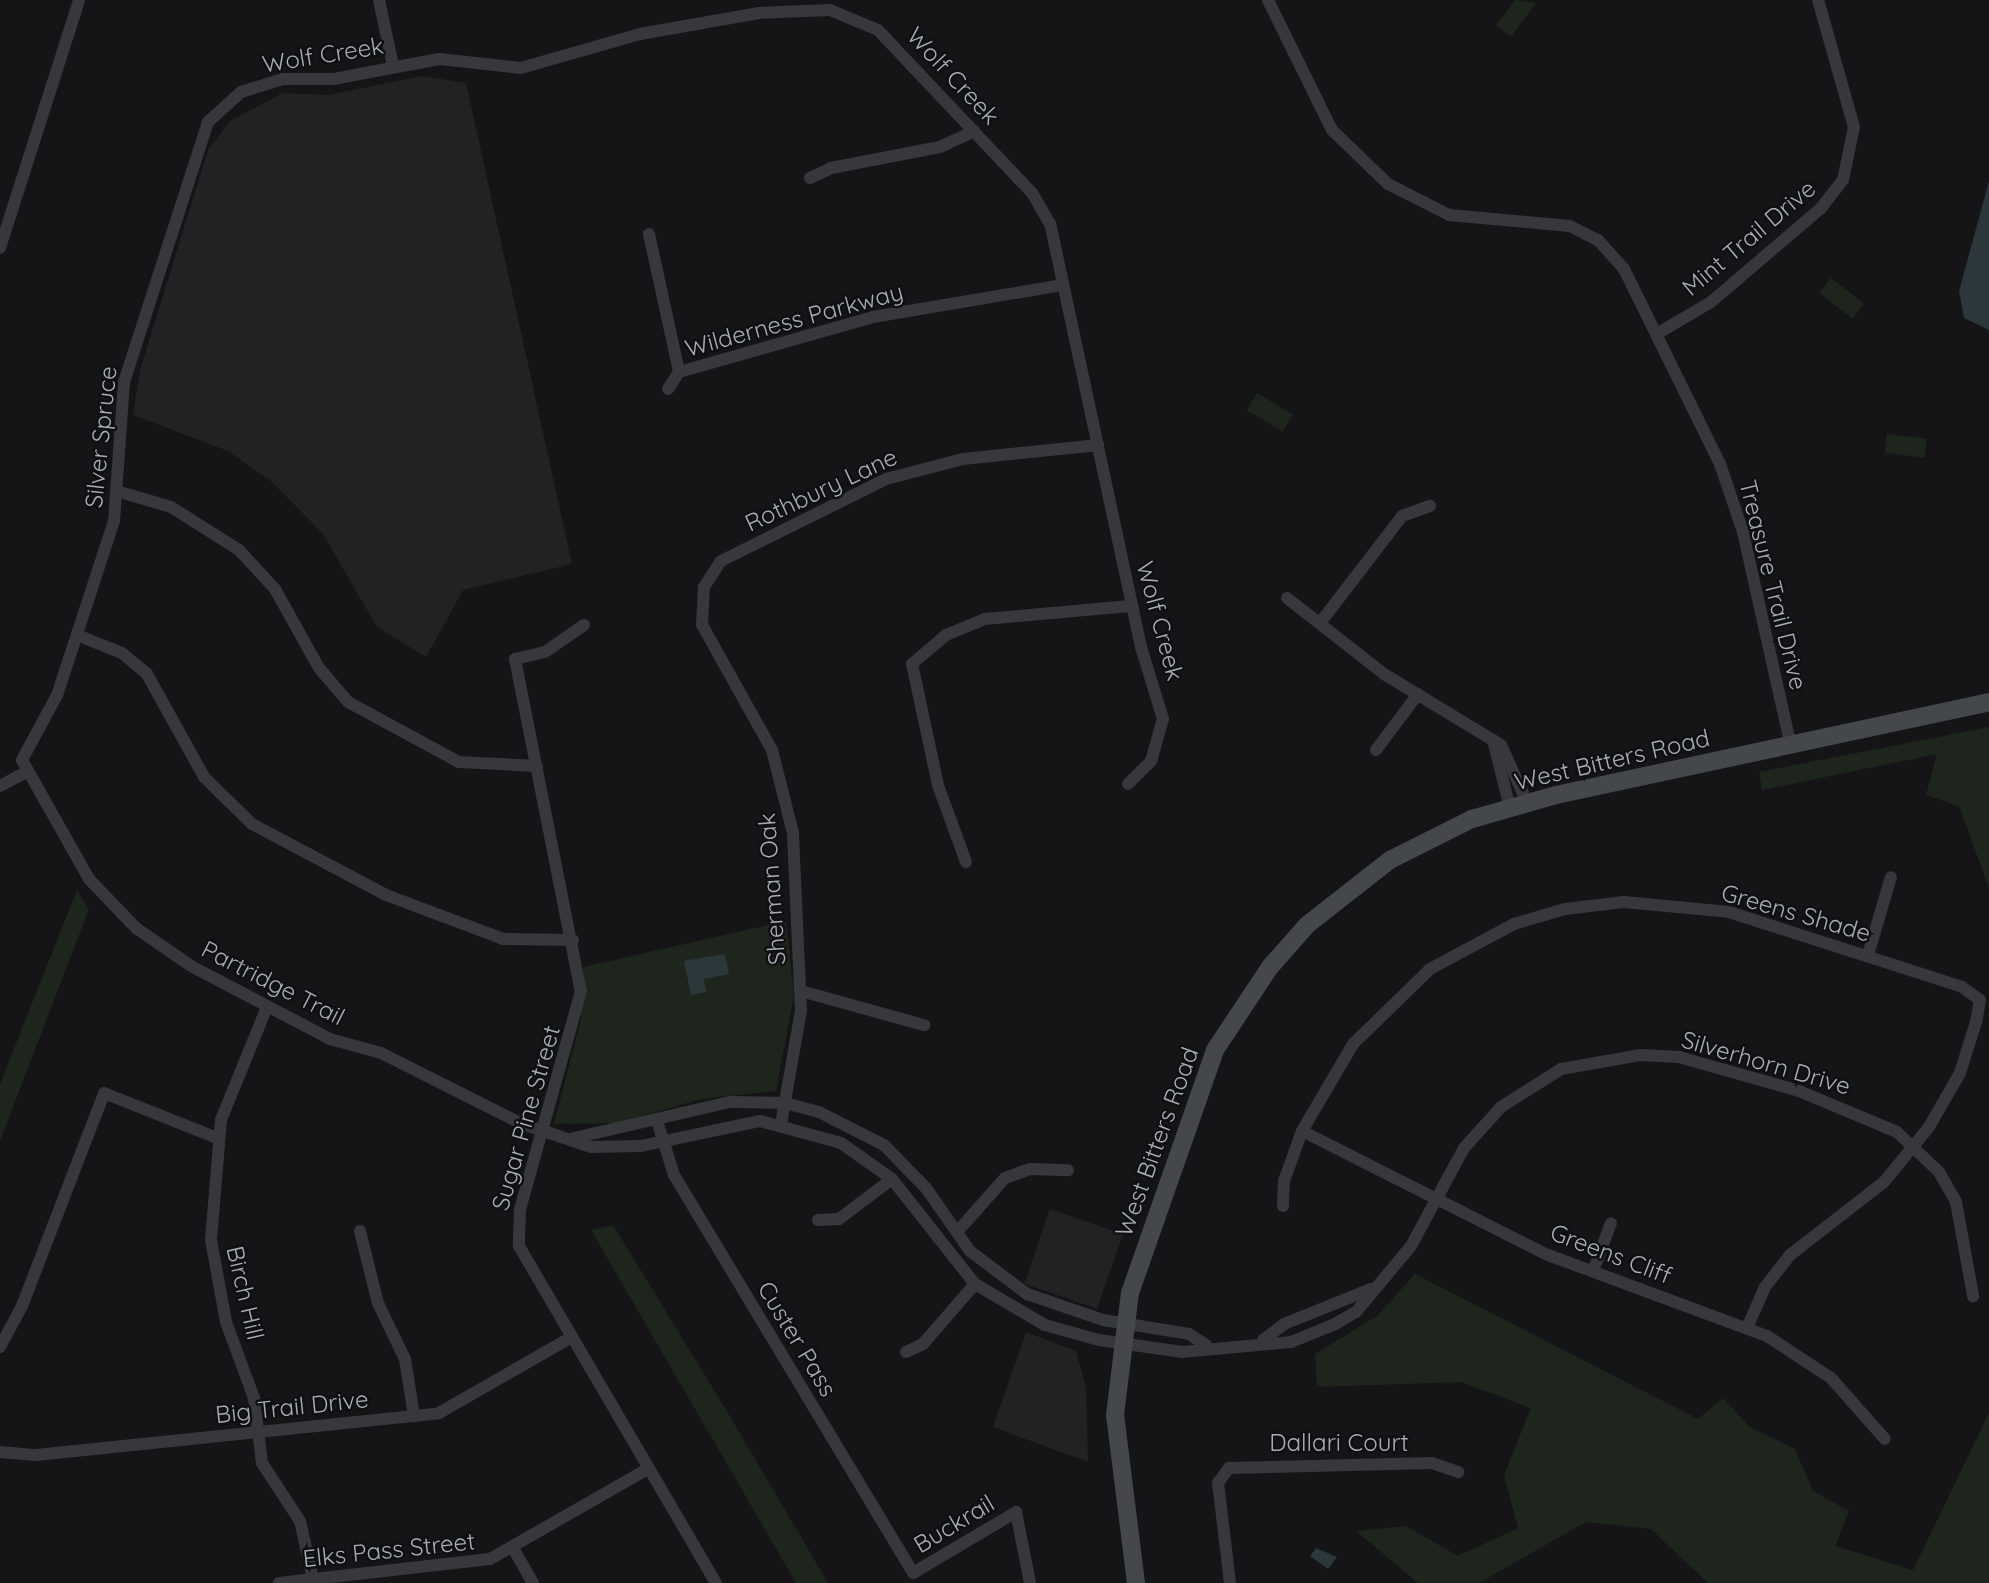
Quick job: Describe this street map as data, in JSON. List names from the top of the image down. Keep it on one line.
{"streets":{"main road":["West Bitters Road"],"street":["Wolf Creek","Mint Trail Drive","Wilderness Parkway","Silver Spruce","Rothbury Lane","Treasure Trail Drive","Sherman Oak","Greens Shade","Partridge Trail","Silverhorn Drive","Sugar Pine Street","Greens Cliff","Birch Hill","Custer Pass","Big Trail Drive","Dallari Court","Buckrail","Elks Pass Street"]},"crossings":[["Wolf Creek","Wilderness Parkway"],["Wolf Creek","Silver Spruce"],["Wolf Creek","Rothbury Lane"],["Mint Trail Drive","Treasure Trail Drive"],["Silver Spruce","Partridge Trail"],["Rothbury Lane","Sherman Oak"],["Treasure Trail Drive","West Bitters Road"],["West Bitters Road","Partridge Trail"],["West Bitters Road","Silverhorn Drive"],["Sherman Oak","Partridge Trail"],["Greens Shade","Silverhorn Drive"],["Greens Shade","Greens Cliff"],["Partridge Trail","Silverhorn Drive"],["Partridge Trail","Sugar Pine Street"],["Partridge Trail","Birch Hill"],["Partridge Trail","Custer Pass"],["Silverhorn Drive","Greens Cliff"],["Sugar Pine Street","Big Trail Drive"],["Sugar Pine Street","Elks Pass Street"],["Birch Hill","Big Trail Drive"],["Birch Hill","Elks Pass Street"],["Custer Pass","Buckrail"]]}
